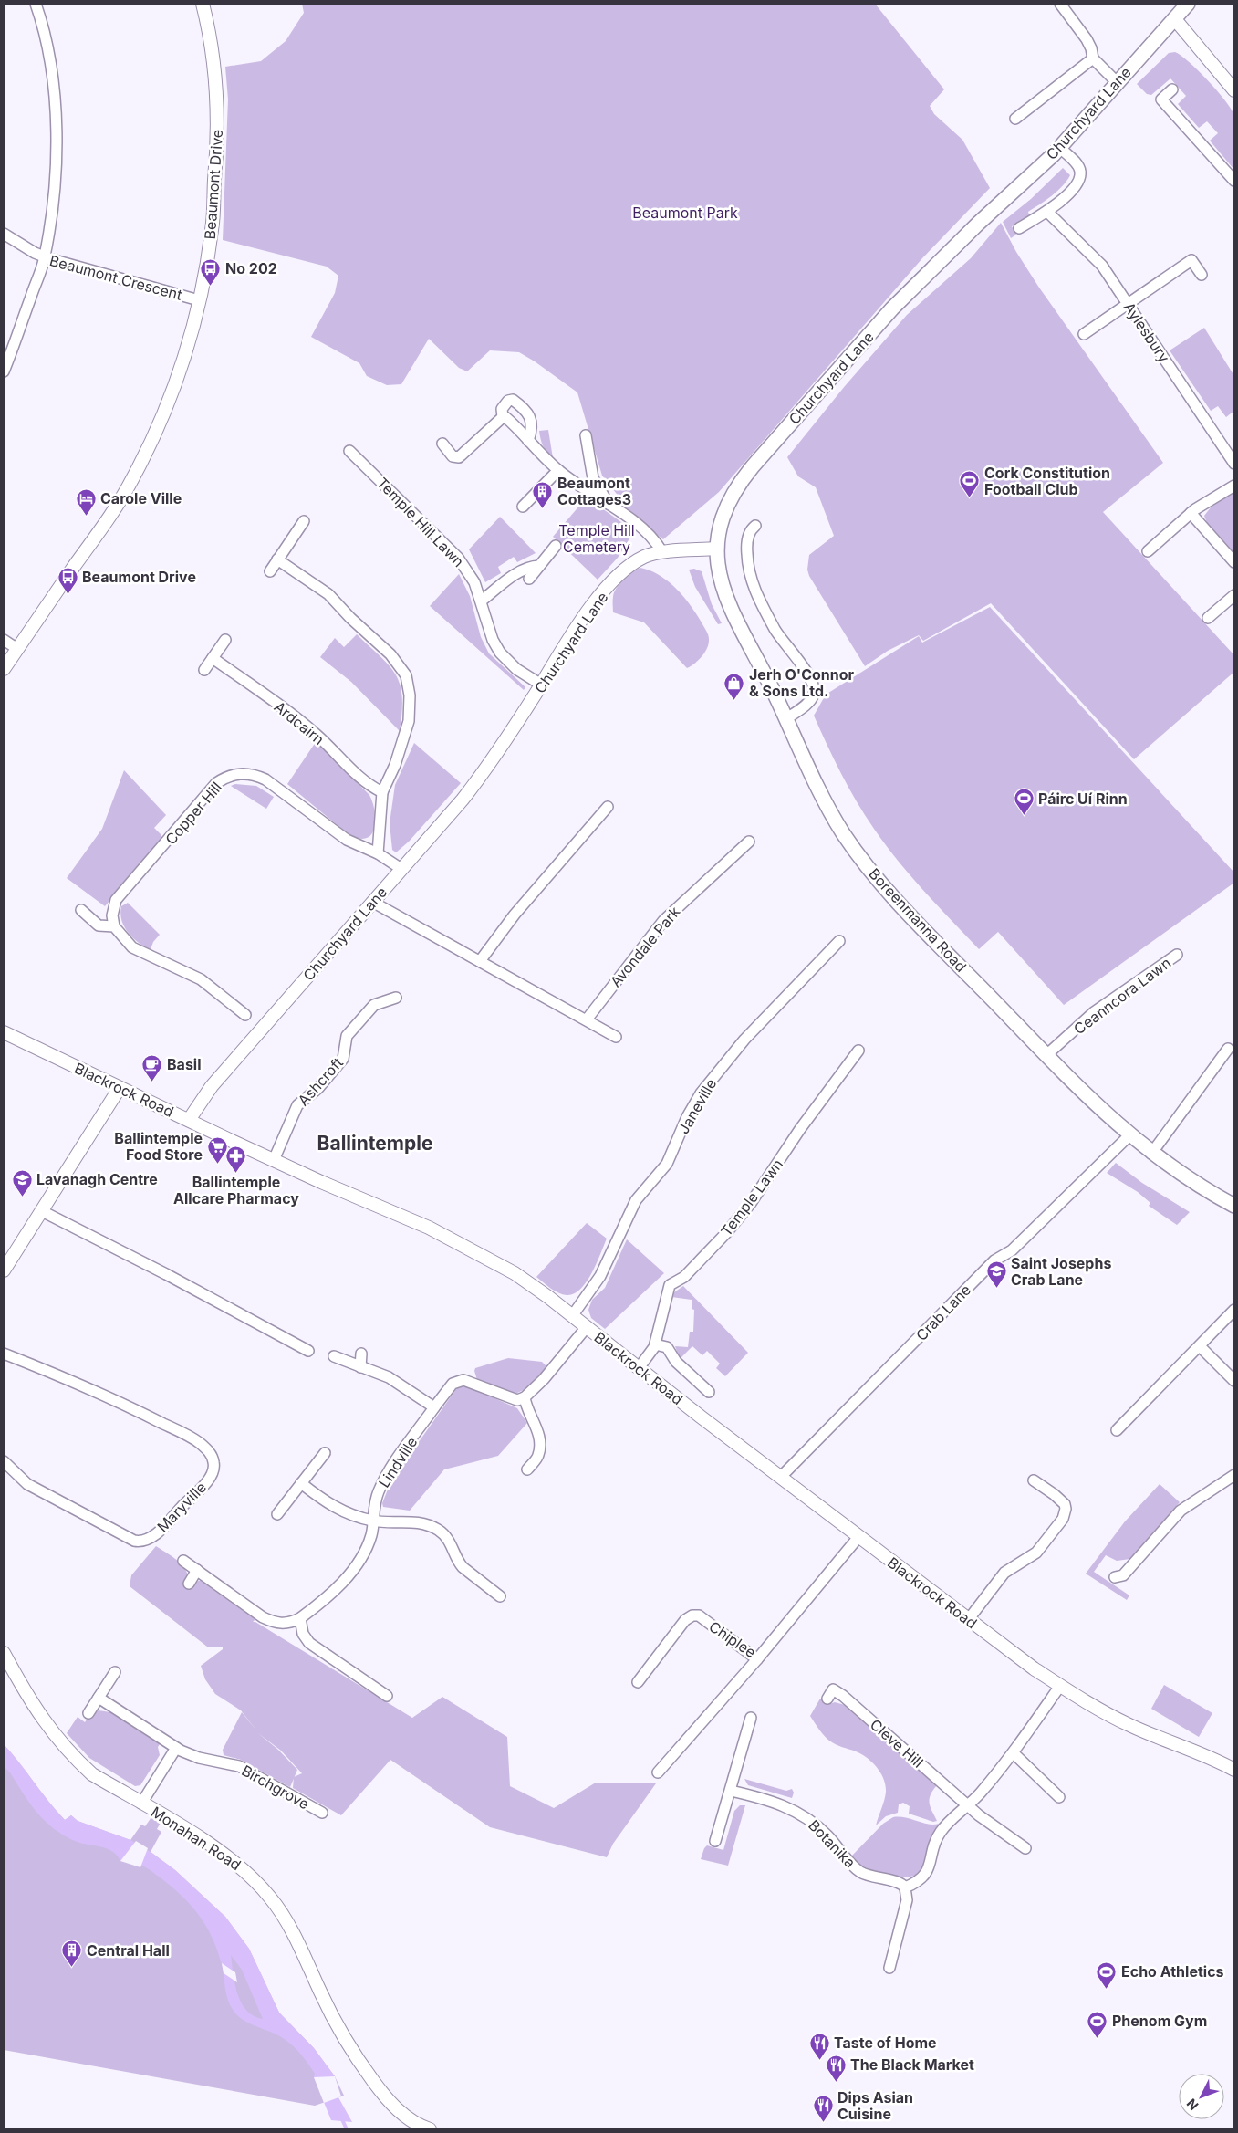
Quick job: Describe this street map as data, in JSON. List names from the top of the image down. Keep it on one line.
{"streets":{"main road":["Churchyard Lane","Boreenmanna Road"],"street":["Beaumont Drive","Beaumont Crescent","Aylesbury","Temple Hill Lawn","Ardcairn","Copper Hill","Avondale Park","Ceanncora Lawn","Ashcroft","Blackrock Road","Janeville","Temple Lawn","Crab Lane","Lindville","Maryville","Chiplee","Cleve Hill","Birchgrove","Monahan Road","Botanika"]},"crossings":[["Churchyard Lane","Temple Hill Lawn"],["Churchyard Lane","Copper Hill"],["Churchyard Lane","Boreenmanna Road"],["Churchyard Lane","Blackrock Road"],["Beaumont Drive","Beaumont Crescent"],["Boreenmanna Road","Ceanncora Lawn"],["Boreenmanna Road","Crab Lane"],["Ashcroft","Blackrock Road"],["Blackrock Road","Janeville"],["Blackrock Road","Temple Lawn"],["Blackrock Road","Crab Lane"],["Blackrock Road","Chiplee"]],"districts":["Ballintemple"],"parks":["Beaumont Park","Temple Hill Cemetery"],"places":{"bus stop":["No 202","Beaumont Drive"],"sports":["Cork Constitution Football Club","Páirc Uí Rinn","Echo Athletics","Phenom Gym"],"building":["Beaumont Cottages3","Central Hall"],"hotel":["Carole Ville"],"shop":["Jerh O'Connor & Sons Ltd."],"cafe":["Basil"],"supermarket":["Ballintemple Food Store"],"pharmacy":["Ballintemple Allcare Pharmacy"],"school or university":["Lavanagh Centre","Saint Josephs Crab Lane"],"restaurant":["Taste of Home","The Black Market","Dips Asian Cuisine"]},"north":"bottom left"}
